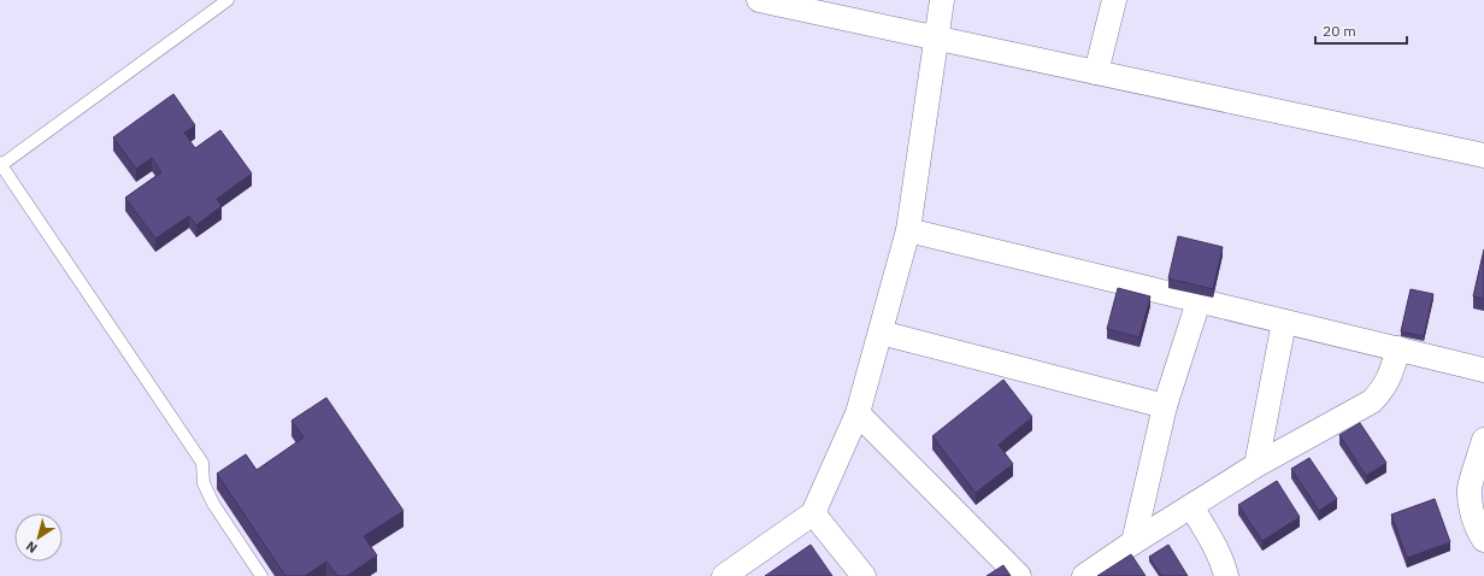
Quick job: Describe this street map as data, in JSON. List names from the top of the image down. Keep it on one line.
{"scale_bar":"20 m","north":"bottom left"}
